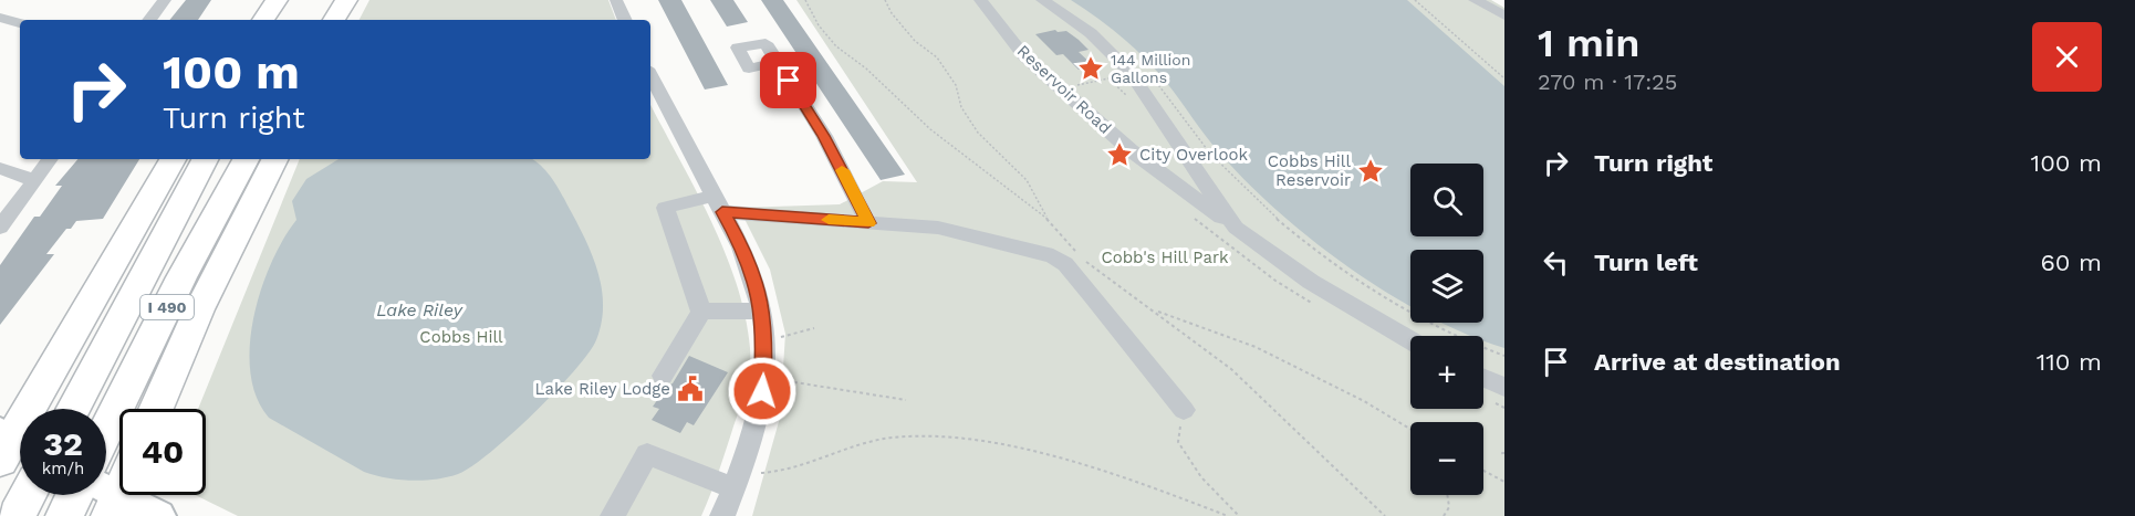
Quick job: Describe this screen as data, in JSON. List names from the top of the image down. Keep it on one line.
{"streets":{"highway":["I 490"],"street":["Reservoir Road"]},"water":["Lake Riley"],"parks":["Cobb's Hill Park","Cobbs Hill"],"places":{"place":["144 Million Gallons","City Overlook","Cobbs Hill Reservoir"],"public building":["Lake Riley Lodge"]},"page":{"heading":["1 min","270 m · 17:25"],"turn":["100 m","Turn right"],"list":[{"name":"Turn right","value":"100 m"},{"name":"Turn left","value":"60 m"},{"name":"Arrive at destination","value":"110 m"}],"map_buttons":["+","−"],"speed":"32 km/h","limit":"40"}}
